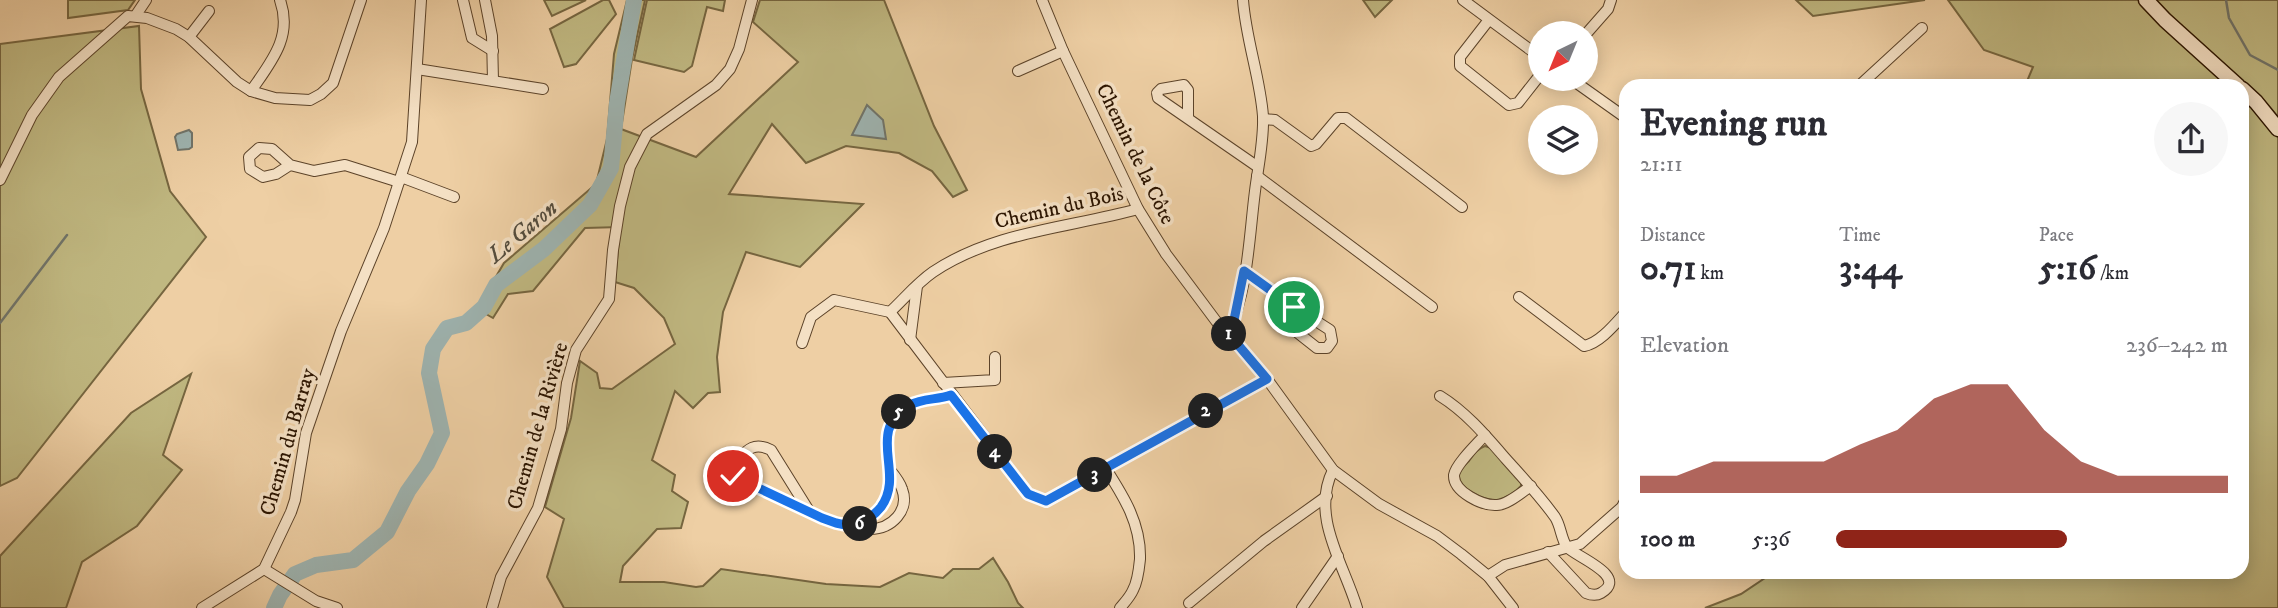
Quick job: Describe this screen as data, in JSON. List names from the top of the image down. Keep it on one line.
{"streets":{"street":["Chemin de la Côte","Chemin du Bois","Chemin de la Rivière","Chemin du Barray"]},"crossings":[["Chemin de la Côte","Chemin du Bois"]],"water":["Le Garon"],"north":"bottom left","page":{"heading":["Evening run","21:11"],"stats":[["Distance","0.71 km"],["Time","3:44"],["Pace","5:16 /km"]],"pins":["1","2","5","4","3","6"],"chart":["Elevation","236–242 m"],"list":[{"name":"100 m","note":"5:36"}]}}
